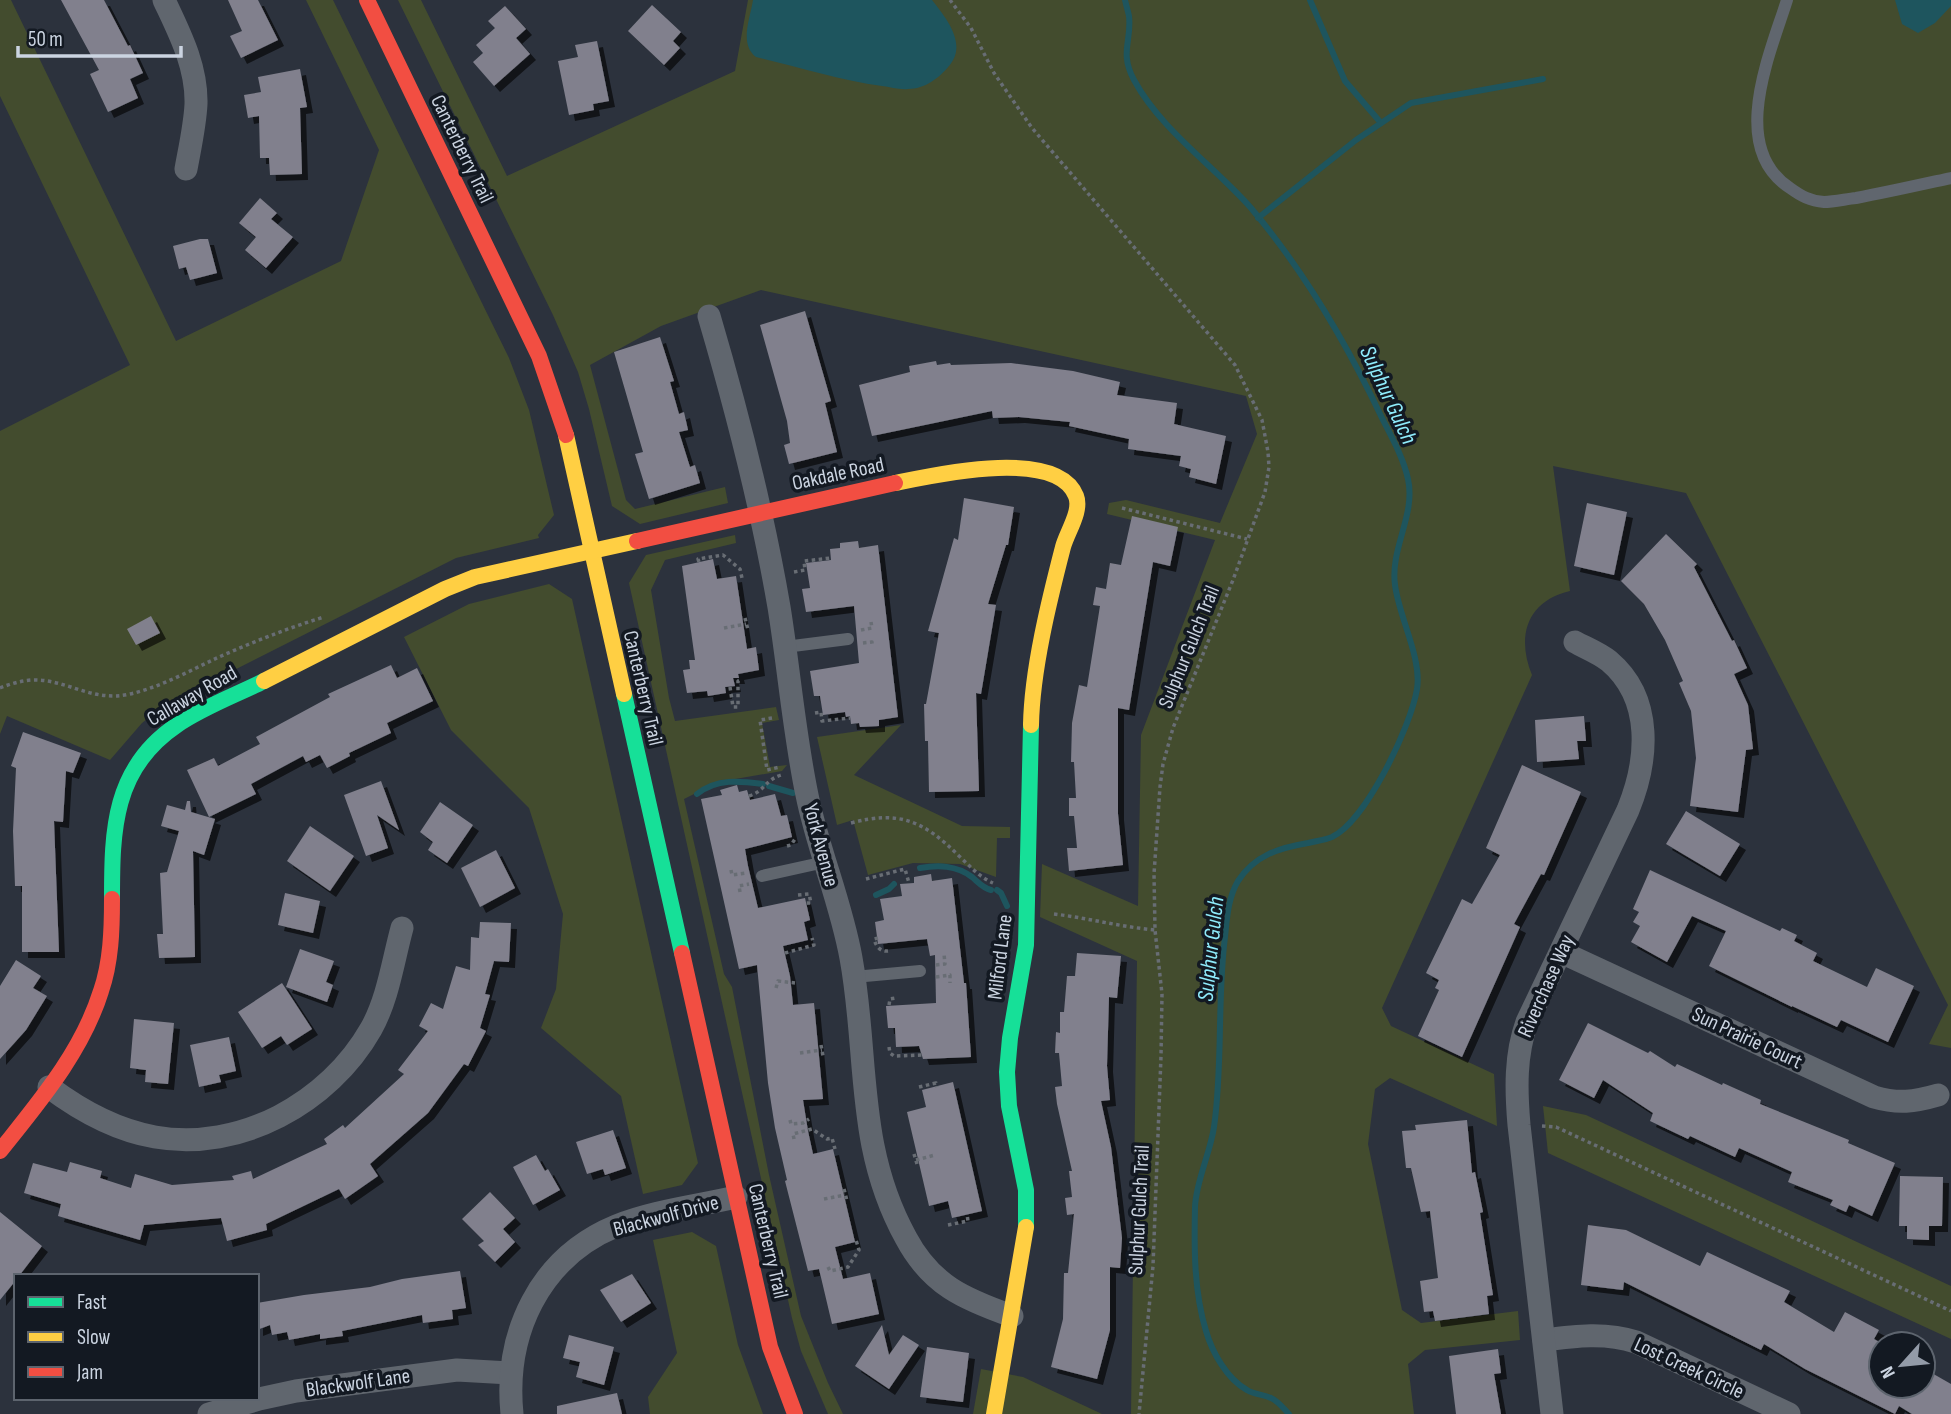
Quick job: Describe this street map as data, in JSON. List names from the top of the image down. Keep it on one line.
{"streets":{"street":["Canterberry Trail","Oakdale Road","Callaway Road","York Avenue","Milford Lane","Riverchase Way","Sun Prairie Court","Blackwolf Drive","Lost Creek Circle","Blackwolf Lane"],"path":["Sulphur Gulch Trail"]},"crossings":[["Canterberry Trail","Oakdale Road"],["Canterberry Trail","Callaway Road"],["Canterberry Trail","Blackwolf Drive"],["Oakdale Road","Callaway Road"],["Oakdale Road","York Avenue"],["Oakdale Road","Milford Lane"],["York Avenue","Milford Lane"],["Riverchase Way","Sun Prairie Court"],["Riverchase Way","Lost Creek Circle"],["Blackwolf Drive","Blackwolf Lane"]],"water":["Sulphur Gulch"],"legend":["Fast","Slow","Jam"],"scale_bar":"50 m","north":"bottom left"}
